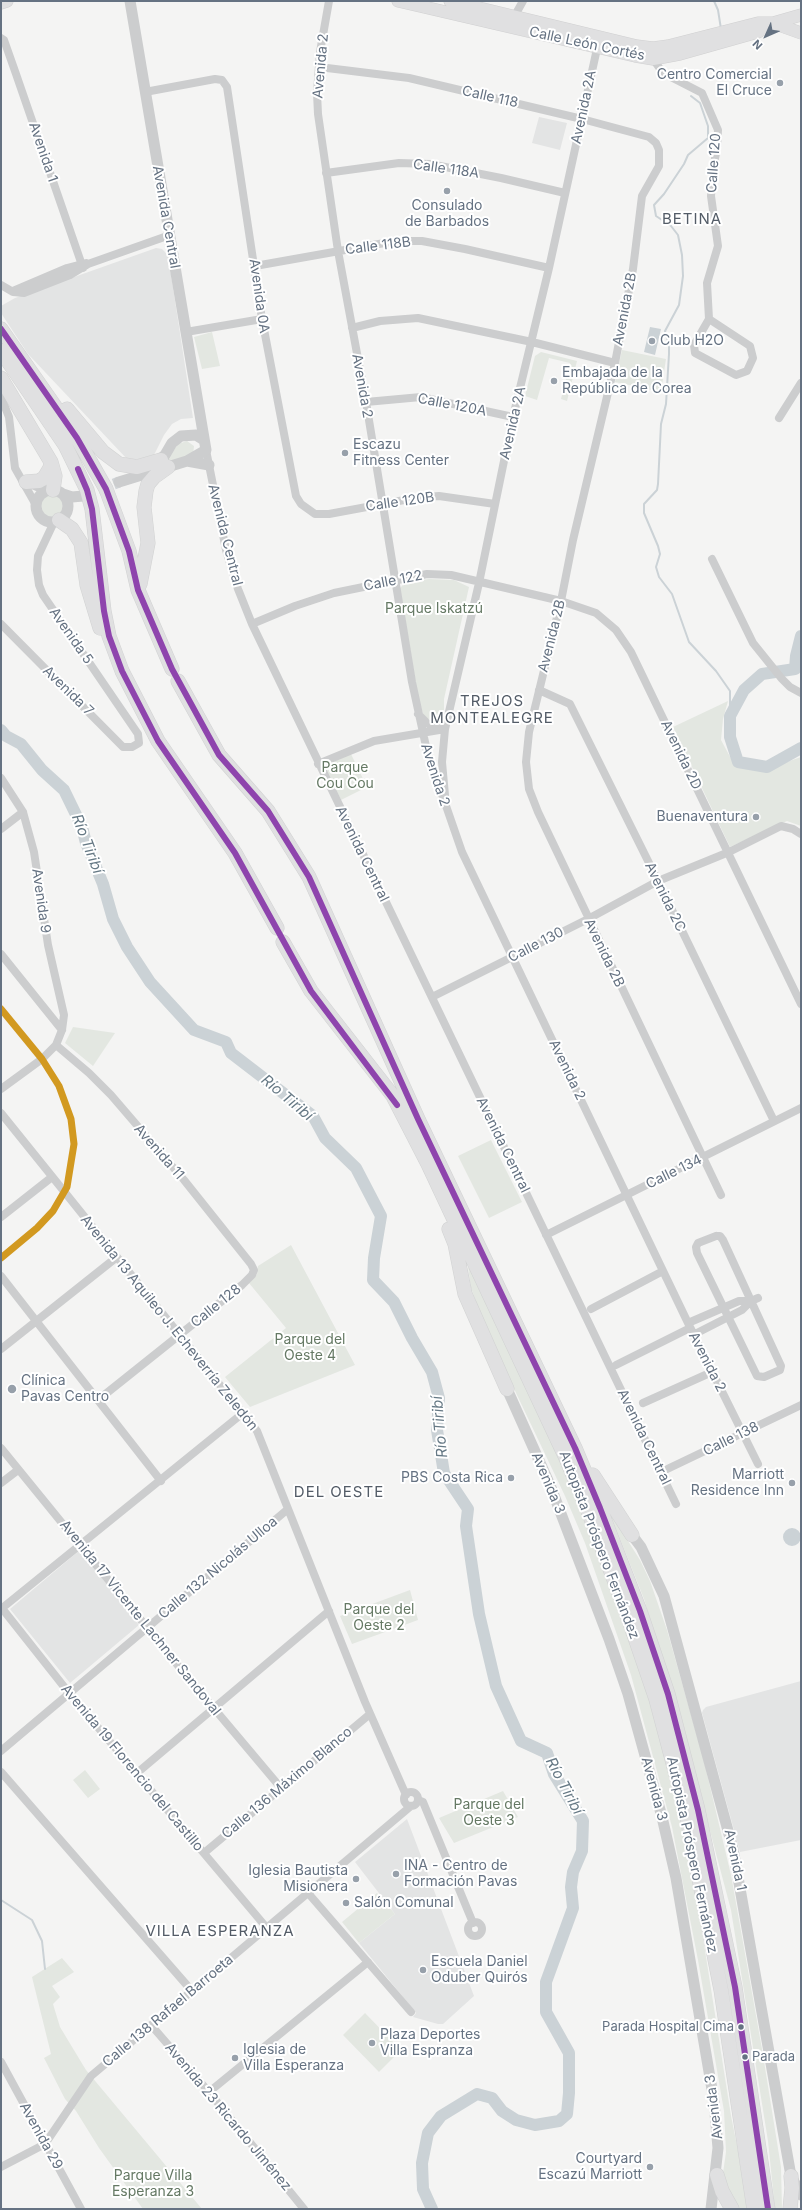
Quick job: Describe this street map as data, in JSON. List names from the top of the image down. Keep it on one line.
{"streets":{"highway":["Autopista Próspero Fernández"],"main road":["Calle León Cortés"],"street":["Avenida 2","Calle 118","Avenida 2A","Avenida 1","Calle 120","Calle 118A","Avenida Central","Calle 118B","Avenida 0A","Avenida 2B","Calle 120A","Calle 120B","Calle 122","Avenida 5","Avenida 7","Avenida 2D","Avenida 2C","Avenida 9","Calle 130","Avenida 11","Calle 134","Calle 128","Avenida 13 Aquileo J. Echeverría Zeledón","Calle 138","Avenida 3","Calle 132 Nicolás Ulloa","Avenida 17 Vicente Lachner Sandoval","Avenida 19 Florencio del Castillo","Calle 136 Máximo Blanco","Calle 138 Rafael Barroeta","Avenida 23 Ricardo Jiménez","Avenida 29"]},"crossings":[["Calle León Cortés","Avenida 2A"],["Calle León Cortés","Calle 120"],["Avenida 2","Calle 118"],["Avenida 2","Avenida 2A"],["Avenida 2","Calle 118A"],["Avenida 2","Calle 118B"],["Avenida 2","Calle 120A"],["Avenida 2","Calle 120B"],["Avenida 2","Calle 122"],["Avenida 2","Calle 130"],["Avenida 2","Calle 134"],["Avenida 2","Calle 138"],["Calle 118","Avenida 2A"],["Calle 118","Avenida 2B"],["Avenida 2A","Calle 118A"],["Avenida 2A","Calle 118B"],["Avenida 2A","Calle 120A"],["Avenida 2A","Calle 120B"],["Avenida 2A","Calle 122"],["Avenida Central","Avenida 0A"],["Avenida Central","Calle 122"],["Avenida Central","Calle 130"],["Avenida Central","Calle 134"],["Avenida Central","Calle 138"],["Calle 118B","Avenida 0A"],["Avenida 0A","Calle 120B"],["Avenida 2B","Calle 122"],["Avenida 2B","Avenida 2D"],["Avenida 2B","Avenida 2C"],["Avenida 2B","Calle 130"],["Avenida 2B","Calle 134"],["Calle 122","Avenida 2D"],["Avenida 5","Avenida 7"],["Avenida 2D","Calle 130"],["Avenida 2C","Calle 130"],["Avenida 2C","Calle 134"],["Avenida 11","Calle 128"],["Calle 128","Avenida 13 Aquileo J. Echeverría Zeledón"],["Avenida 13 Aquileo J. Echeverría Zeledón","Calle 132 Nicolás Ulloa"],["Avenida 13 Aquileo J. Echeverría Zeledón","Calle 136 Máximo Blanco"],["Avenida 13 Aquileo J. Echeverría Zeledón","Calle 138 Rafael Barroeta"],["Calle 132 Nicolás Ulloa","Avenida 17 Vicente Lachner Sandoval"],["Calle 132 Nicolás Ulloa","Avenida 19 Florencio del Castillo"],["Avenida 17 Vicente Lachner Sandoval","Calle 136 Máximo Blanco"],["Avenida 19 Florencio del Castillo","Calle 136 Máximo Blanco"],["Avenida 19 Florencio del Castillo","Calle 138 Rafael Barroeta"],["Calle 138 Rafael Barroeta","Avenida 23 Ricardo Jiménez"],["Calle 138 Rafael Barroeta","Avenida 29"]],"districts":["BETINA","TREJOS MONTEALEGRE","DEL OESTE","VILLA ESPERANZA"],"water":["Río Tiribí"],"parks":["Parque Iskatzú","Parque Cou Cou","Parque del Oeste 4","Parque del Oeste 2","Parque del Oeste 3","Parque Villa Esperanza 3"],"places":["Centro Comercial El Cruce","Consulado de Barbados","Club H2O","Embajada de la República de Corea","Escazu Fitness Center","Buenaventura","Clínica Pavas Centro","PBS Costa Rica","Marriott Residence Inn","INA - Centro de Formación Pavas","Iglesia Bautista Misionera","Salón Comunal","Escuela Daniel Oduber Quirós","Parada Hospital Cima","Plaza Deportes Villa Espranza","Parada","Iglesia de Villa Esperanza","Courtyard Escazú Marriott"],"north":"bottom left"}
